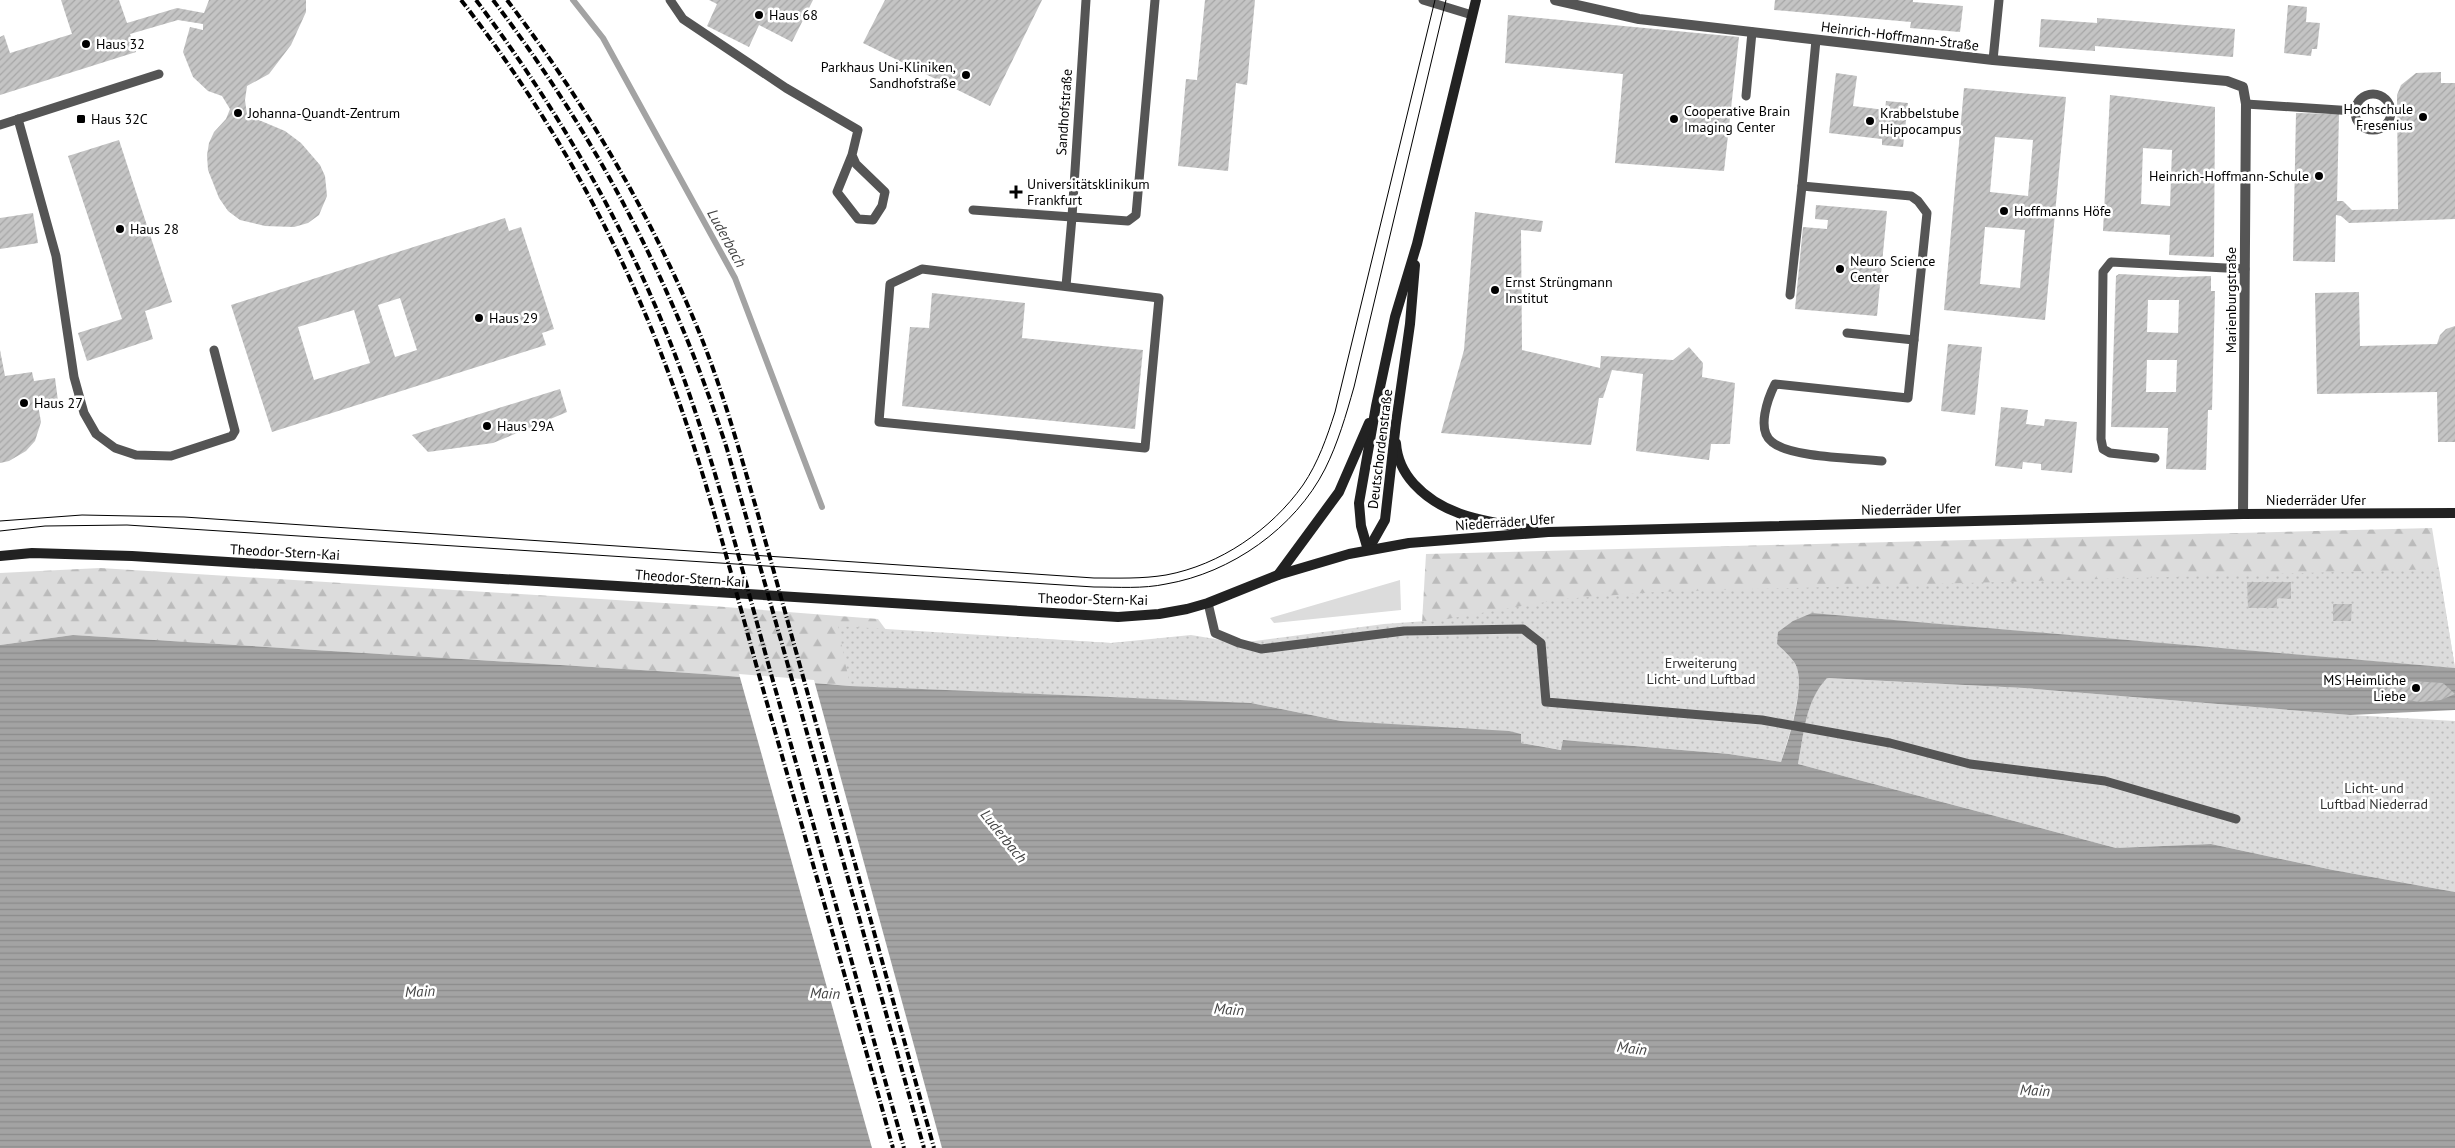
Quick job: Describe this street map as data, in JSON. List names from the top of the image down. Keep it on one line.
{"streets":{"main road":["Deutschordenstraße","Niederräder Ufer","Theodor-Stern-Kai"],"street":["Heinrich-Hoffmann-Straße","Marienburgstraße"],"lane":["Sandhofstraße"]},"crossings":[["Heinrich-Hoffmann-Straße","Marienburgstraße"],["Marienburgstraße","Niederräder Ufer"],["Deutschordenstraße","Niederräder Ufer"],["Deutschordenstraße","Theodor-Stern-Kai"],["Niederräder Ufer","Theodor-Stern-Kai"]],"water":["Luderbach","Main"],"parks":["Erweiterung Licht- und Luftbad","Licht- und Luftbad Niederrad"],"places":{"other":["Haus 68","Haus 32","Parkhaus Uni-Kliniken, Sandhofstraße","Johanna-Quandt-Zentrum","Hochschule Fresenius","Cooperative Brain Imaging Center","Krabbelstube Hippocampus","Heinrich-Hoffmann-Schule","Hoffmanns Höfe","Haus 28","Neuro Science Center","Ernst Strüngmann Institut","Haus 29","Haus 27","Haus 29A","MS Heimliche Liebe"],"transit":["Haus 32C"],"health":["Universitätsklinikum Frankfurt"]}}
